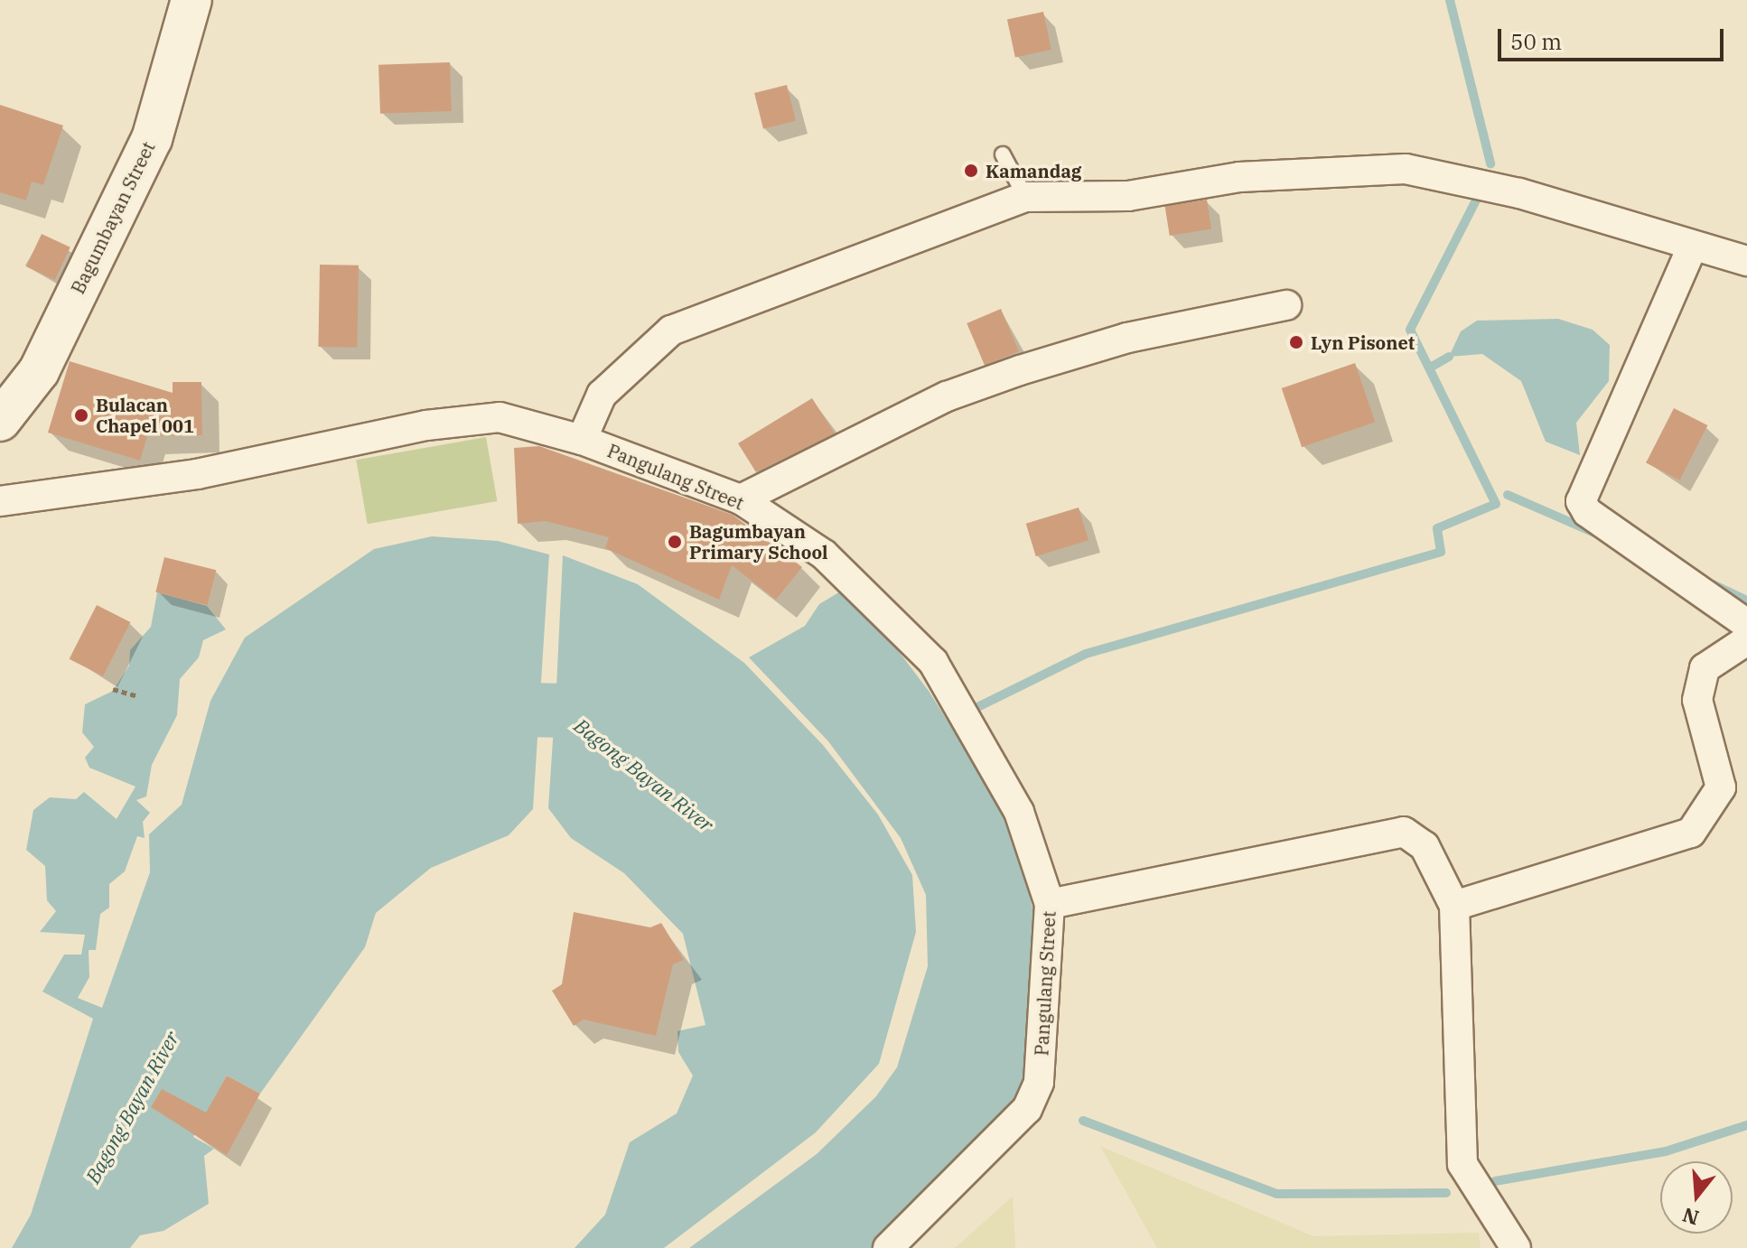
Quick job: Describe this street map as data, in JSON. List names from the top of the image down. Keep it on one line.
{"streets":{"main road":["Bagumbayan Street"],"street":["Pangulang Street"]},"water":["Bagong Bayan River"],"places":["Kamandag","Lyn Pisonet","Bulacan Chapel 001","Bagumbayan Primary School"],"scale_bar":"50 m","north":"bottom"}
